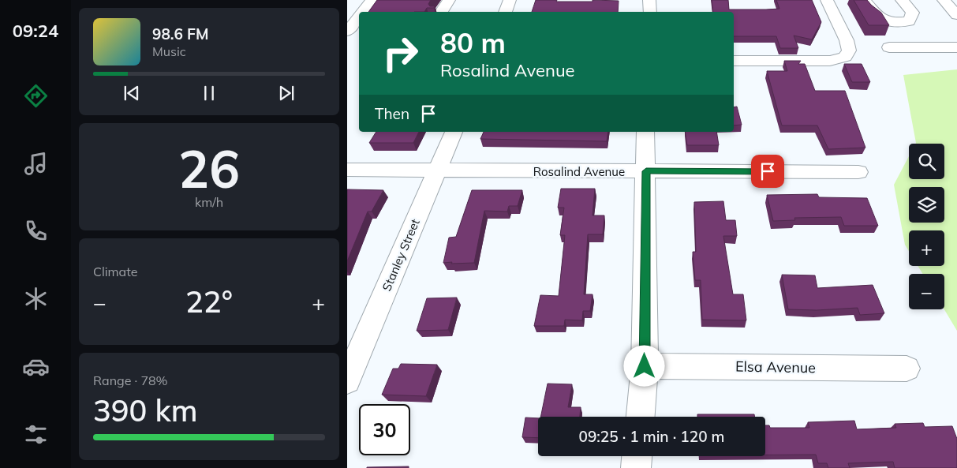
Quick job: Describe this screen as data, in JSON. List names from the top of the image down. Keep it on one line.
{"streets":{"street":["Rosalind Avenue","Stanley Street","Elsa Avenue"]},"crossings":[["Rosalind Avenue","Stanley Street"]],"page":{"tabs":"09:24","turn":["80 m","Rosalind Avenue"],"song":["98.6 FM","Music"],"then":"Then","tile":[["26","km/h"],"Climate",["Range · 78%","390 km"]],"map_buttons":["+","−"],"heat":["−","22°","+"],"limit":"30","trip":"09:25 · 1 min · 120 m"}}
